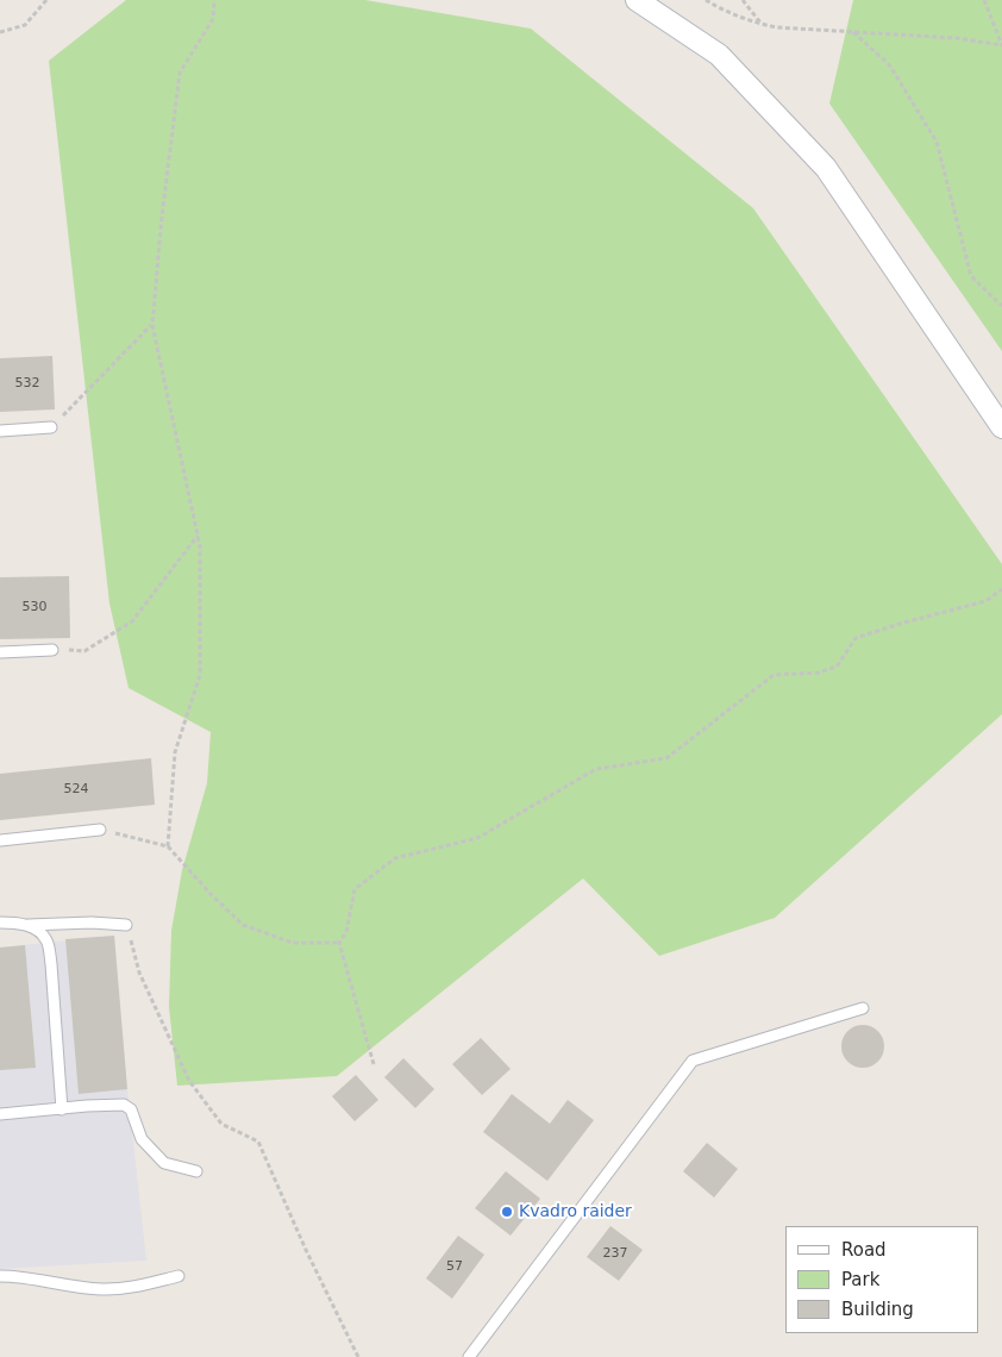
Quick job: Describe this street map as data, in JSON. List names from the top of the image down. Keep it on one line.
{"places":["Kvadro raider"],"house_numbers":["532","530","524","237","57"],"legend":["Road","Park","Building"]}
